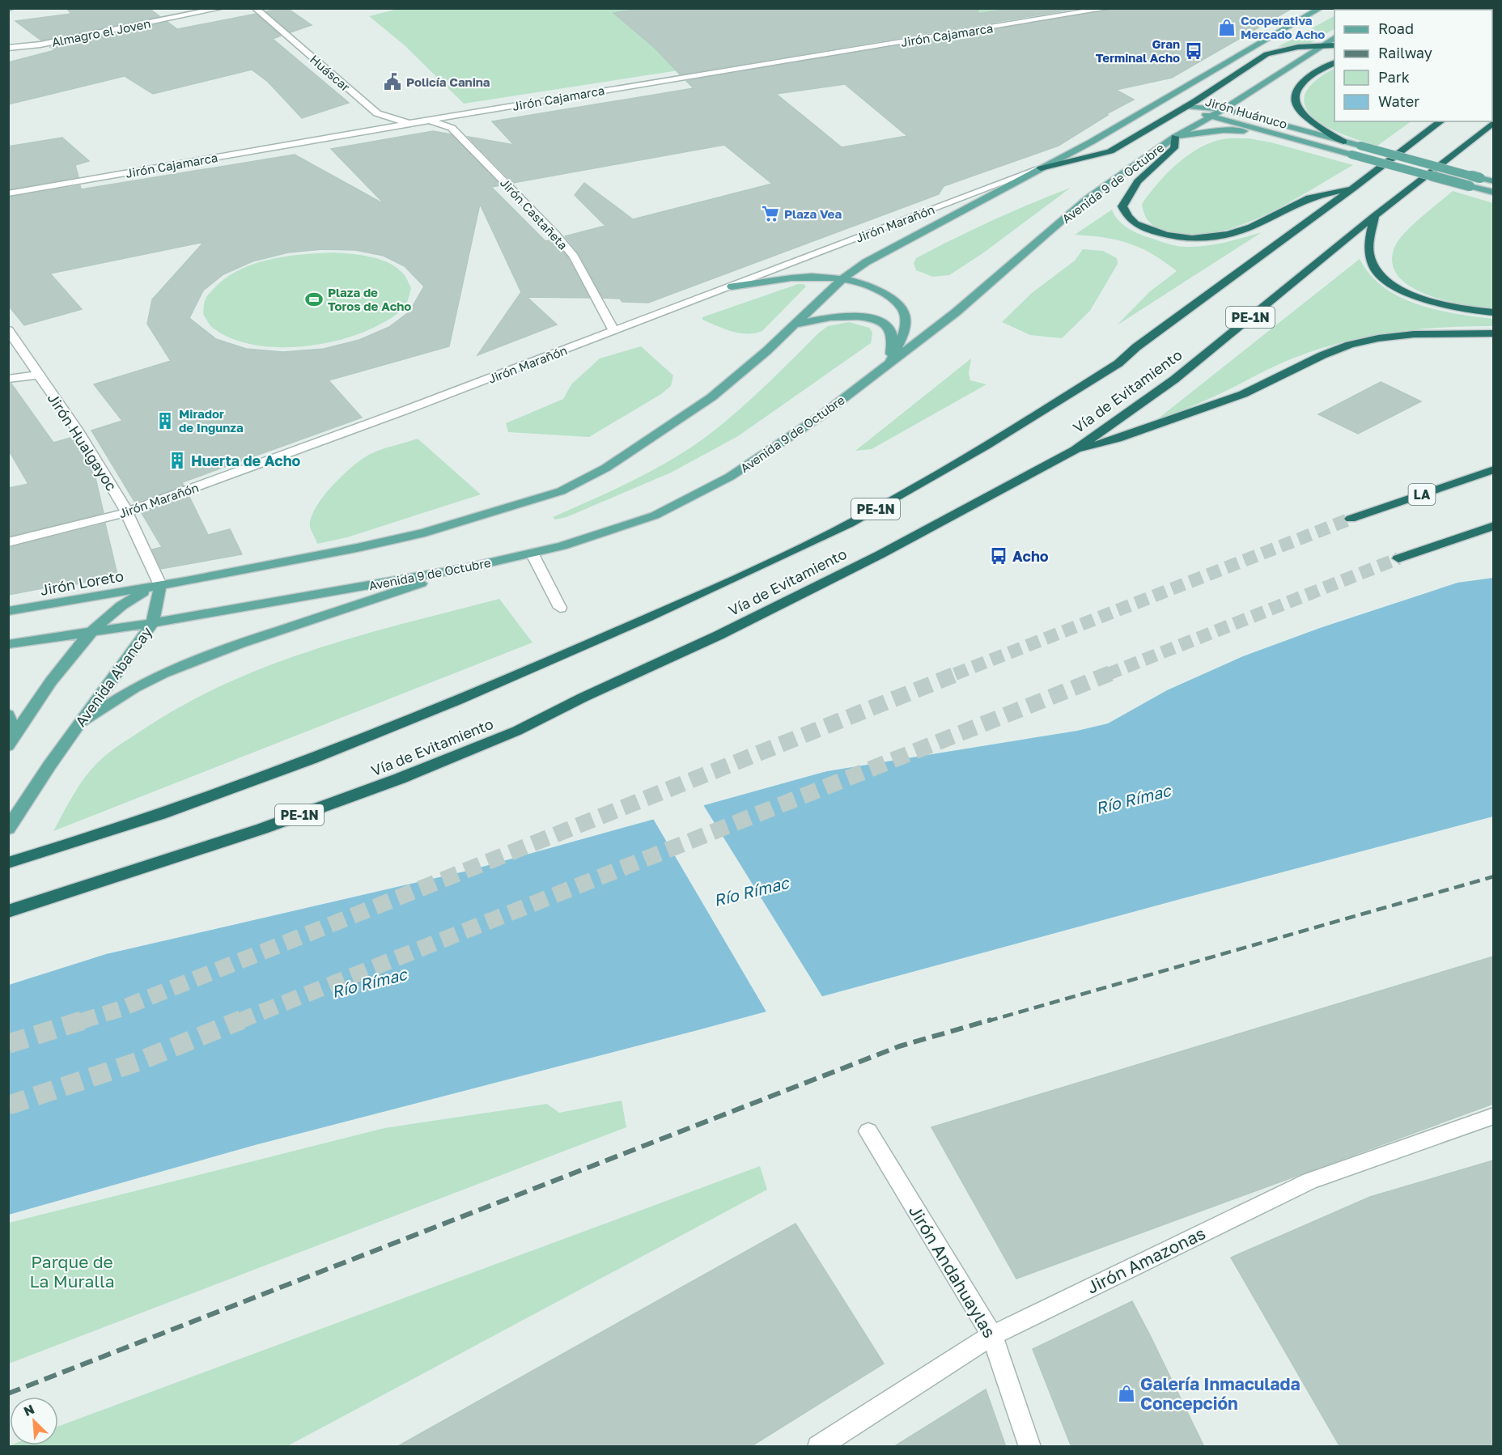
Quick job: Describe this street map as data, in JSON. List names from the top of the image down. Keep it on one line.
{"streets":{"highway":["PE-1N","Vía de Evitamiento","LA"],"main road":["Jirón Huánuco","Avenida 9 de Octubre","Jirón Loreto","Avenida Abancay"],"street":["Almagro el Joven","Jirón Cajamarca","Huáscar","Jirón Castañeta","Jirón Marañón","Jirón Hualgayoc","Jirón Amazonas","Jirón Andahuaylas"]},"crossings":[["Jirón Cajamarca","Huáscar"],["Jirón Cajamarca","Jirón Castañeta"],["Jirón Huánuco","Avenida 9 de Octubre"],["Avenida 9 de Octubre","Avenida Abancay"],["Jirón Castañeta","Jirón Marañón"],["Jirón Marañón","Jirón Hualgayoc"],["Jirón Hualgayoc","Jirón Loreto"],["Jirón Hualgayoc","Avenida Abancay"],["Jirón Loreto","Avenida Abancay"],["Jirón Amazonas","Jirón Andahuaylas"]],"water":["Río Rímac"],"parks":["Parque de La Muralla"],"places":{"shop":["Cooperativa Mercado Acho","Galería Inmaculada Concepción"],"bus stop":["Gran Terminal Acho","Acho"],"public building":["Policía Canina"],"supermarket":["Plaza Vea"],"sports":["Plaza de Toros de Acho"],"building":["Mirador de Ingunza","Huerta de Acho"]},"legend":["Road","Railway","Park","Water"],"north":"top left"}
